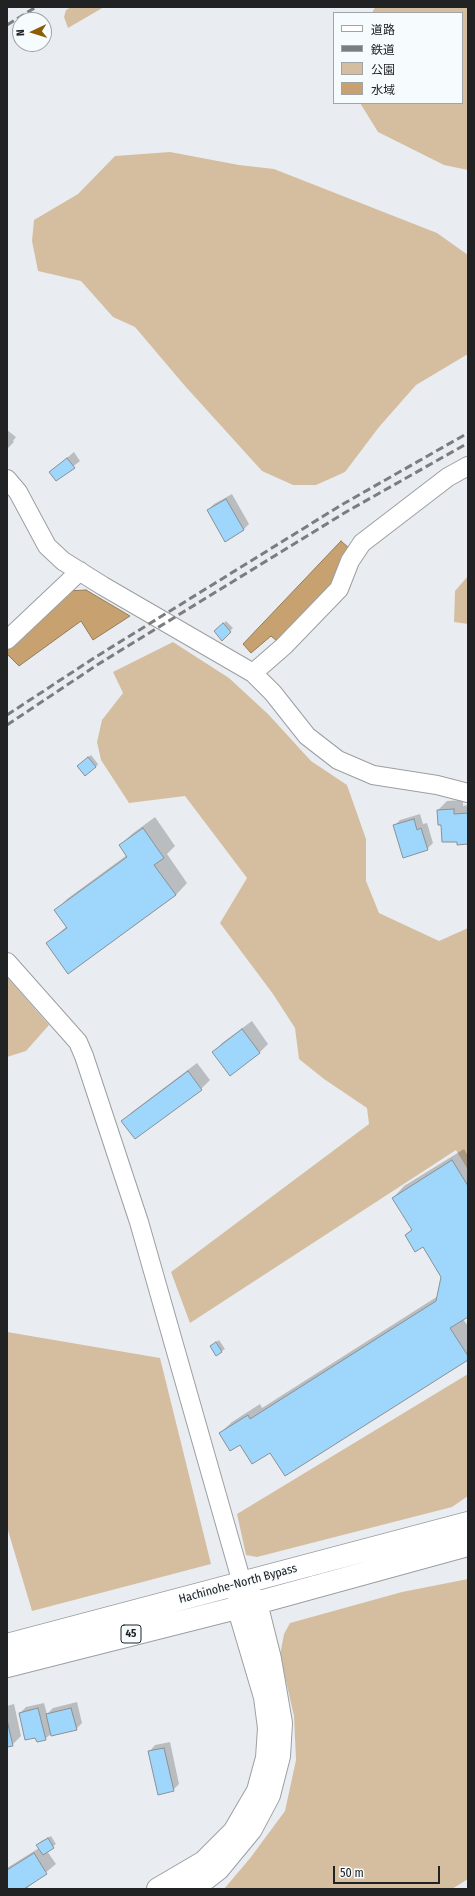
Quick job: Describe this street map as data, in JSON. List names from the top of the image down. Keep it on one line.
{"streets":{"highway":["Hachinohe-North Bypass","45"]},"legend":["道路","鉄道","公園","水域"],"scale_bar":"50 m","north":"left"}
